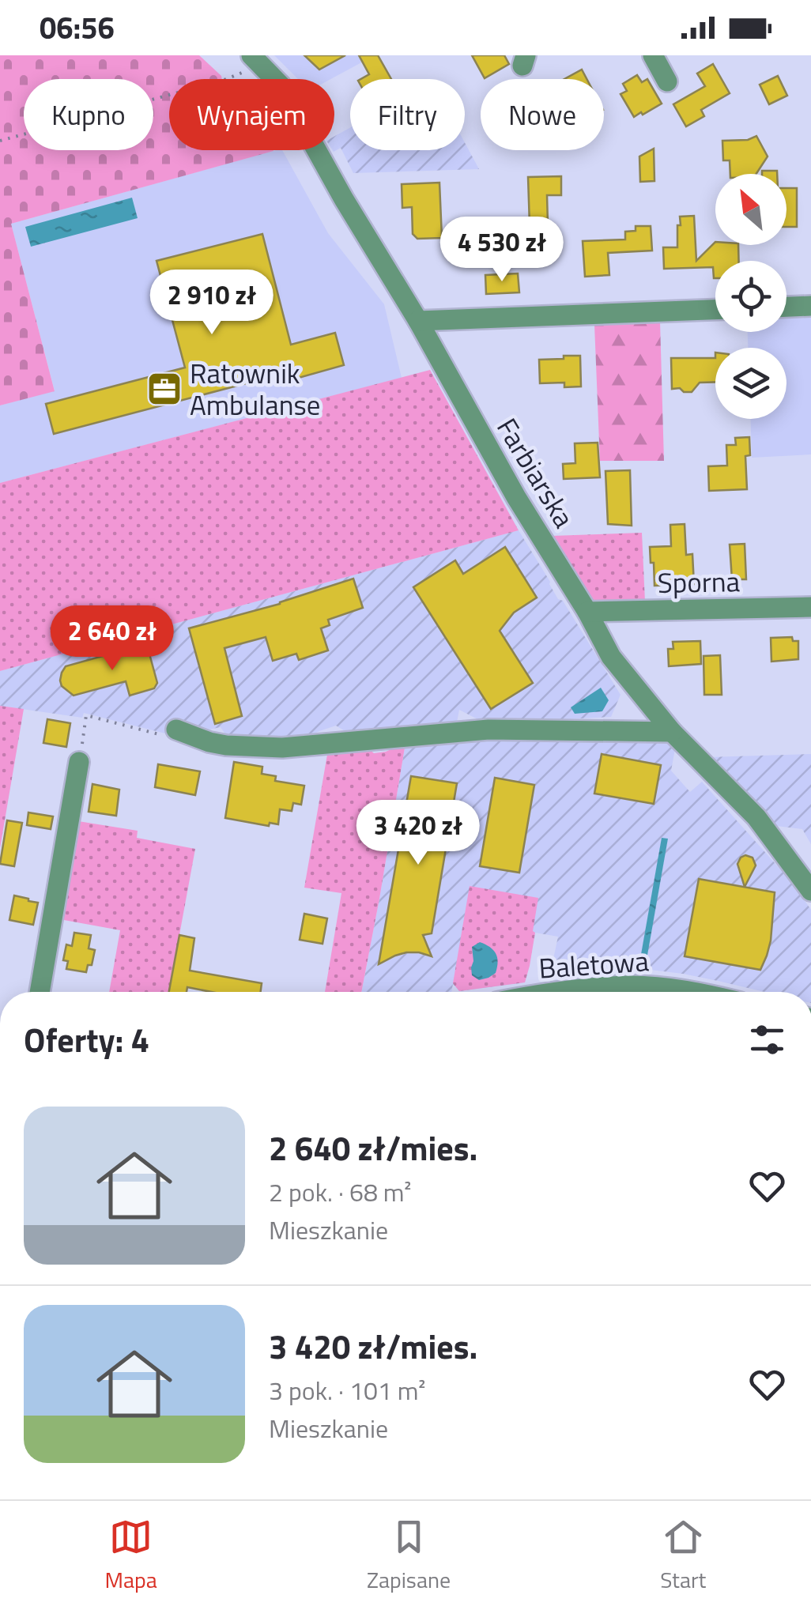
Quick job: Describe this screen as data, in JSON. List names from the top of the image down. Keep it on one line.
{"streets":{"street":["Farbiarska","Sporna","Baletowa"]},"crossings":[["Farbiarska","Sporna"]],"places":{"office":["Ratownik Ambulanse"]},"north":"top left","page":{"status":"06:56","chip":["Kupno","Wynajem","Filtry","Nowe"],"price":["4 530 zł","2 910 zł","2 640 zł","3 420 zł"],"heading":"Oferty: 4","list":[{"name":"2 640 zł/mies.","note":"2 pok. · 68 m² · Mieszkanie"},{"name":"3 420 zł/mies.","note":"3 pok. · 101 m² · Mieszkanie"}],"tabs":["Mapa","Zapisane","Start"]}}
